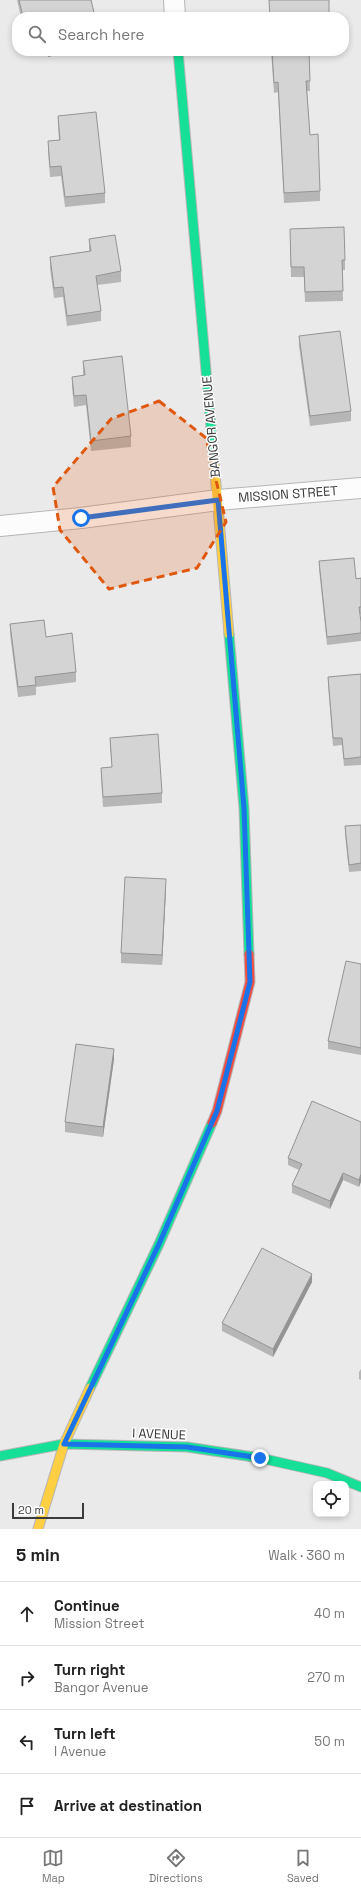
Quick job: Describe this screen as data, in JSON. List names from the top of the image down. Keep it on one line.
{"streets":{"street":["BANGOR AVENUE","MISSION STREET","I AVENUE"]},"crossings":[["BANGOR AVENUE","MISSION STREET"],["BANGOR AVENUE","I AVENUE"]],"scale_bar":"20 m","page":{"search":"Search here","scale":"20 m","heading":["5 min","Walk · 360 m"],"list":[["Continue","Mission Street","40 m"],["Turn right","Bangor Avenue","270 m"],["Turn left","I Avenue","50 m"],"Arrive at destination"],"nav":["Map","Directions","Saved"]}}
